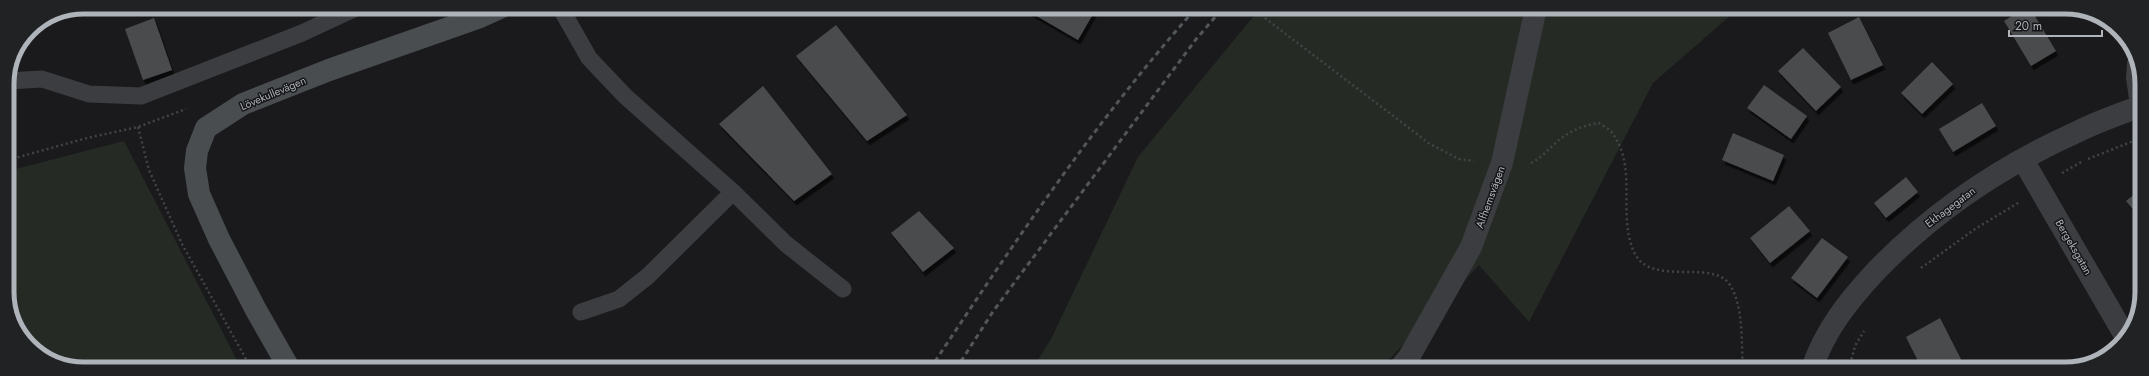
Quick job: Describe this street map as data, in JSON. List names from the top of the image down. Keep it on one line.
{"streets":{"street":["Lövekullevägen","Alfhemsvägen","Ekhagegatan","Bergeksgatan"]},"crossings":[["Ekhagegatan","Bergeksgatan"]],"scale_bar":"20 m"}
